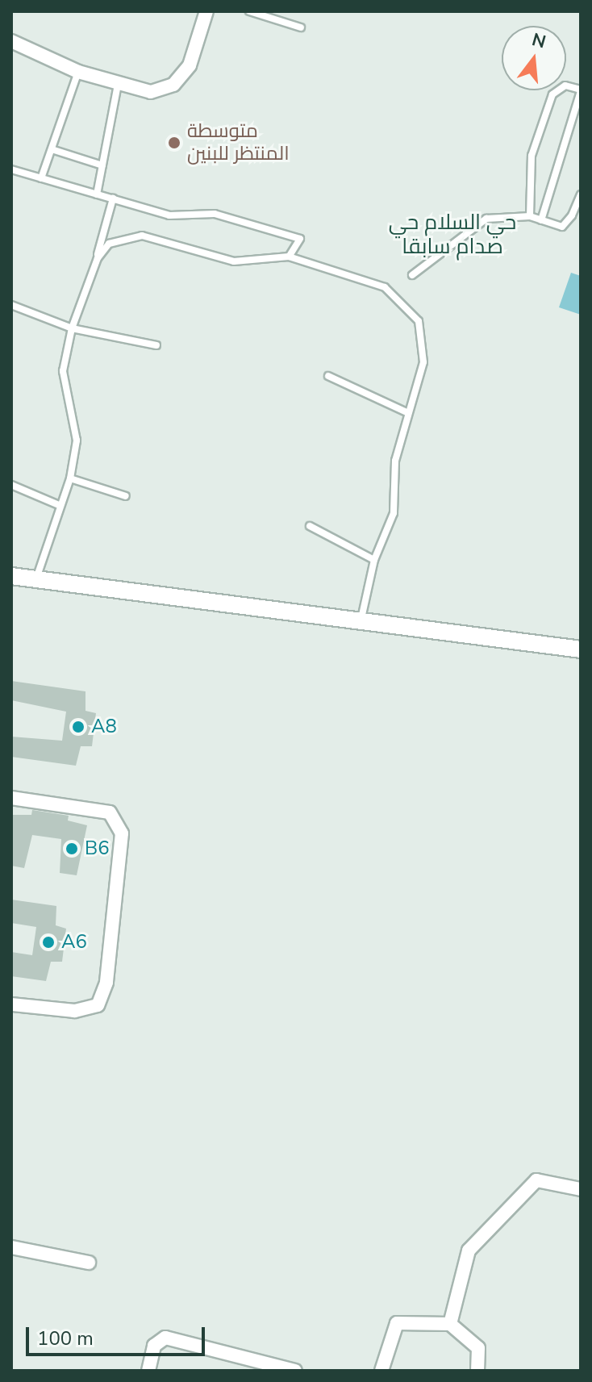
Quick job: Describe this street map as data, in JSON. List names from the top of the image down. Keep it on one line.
{"districts":["حي السلام حي صدام سابقا"],"places":["متوسطة المنتظر للبنين","A8","B6","A6"],"scale_bar":"100 m","north":"top"}
